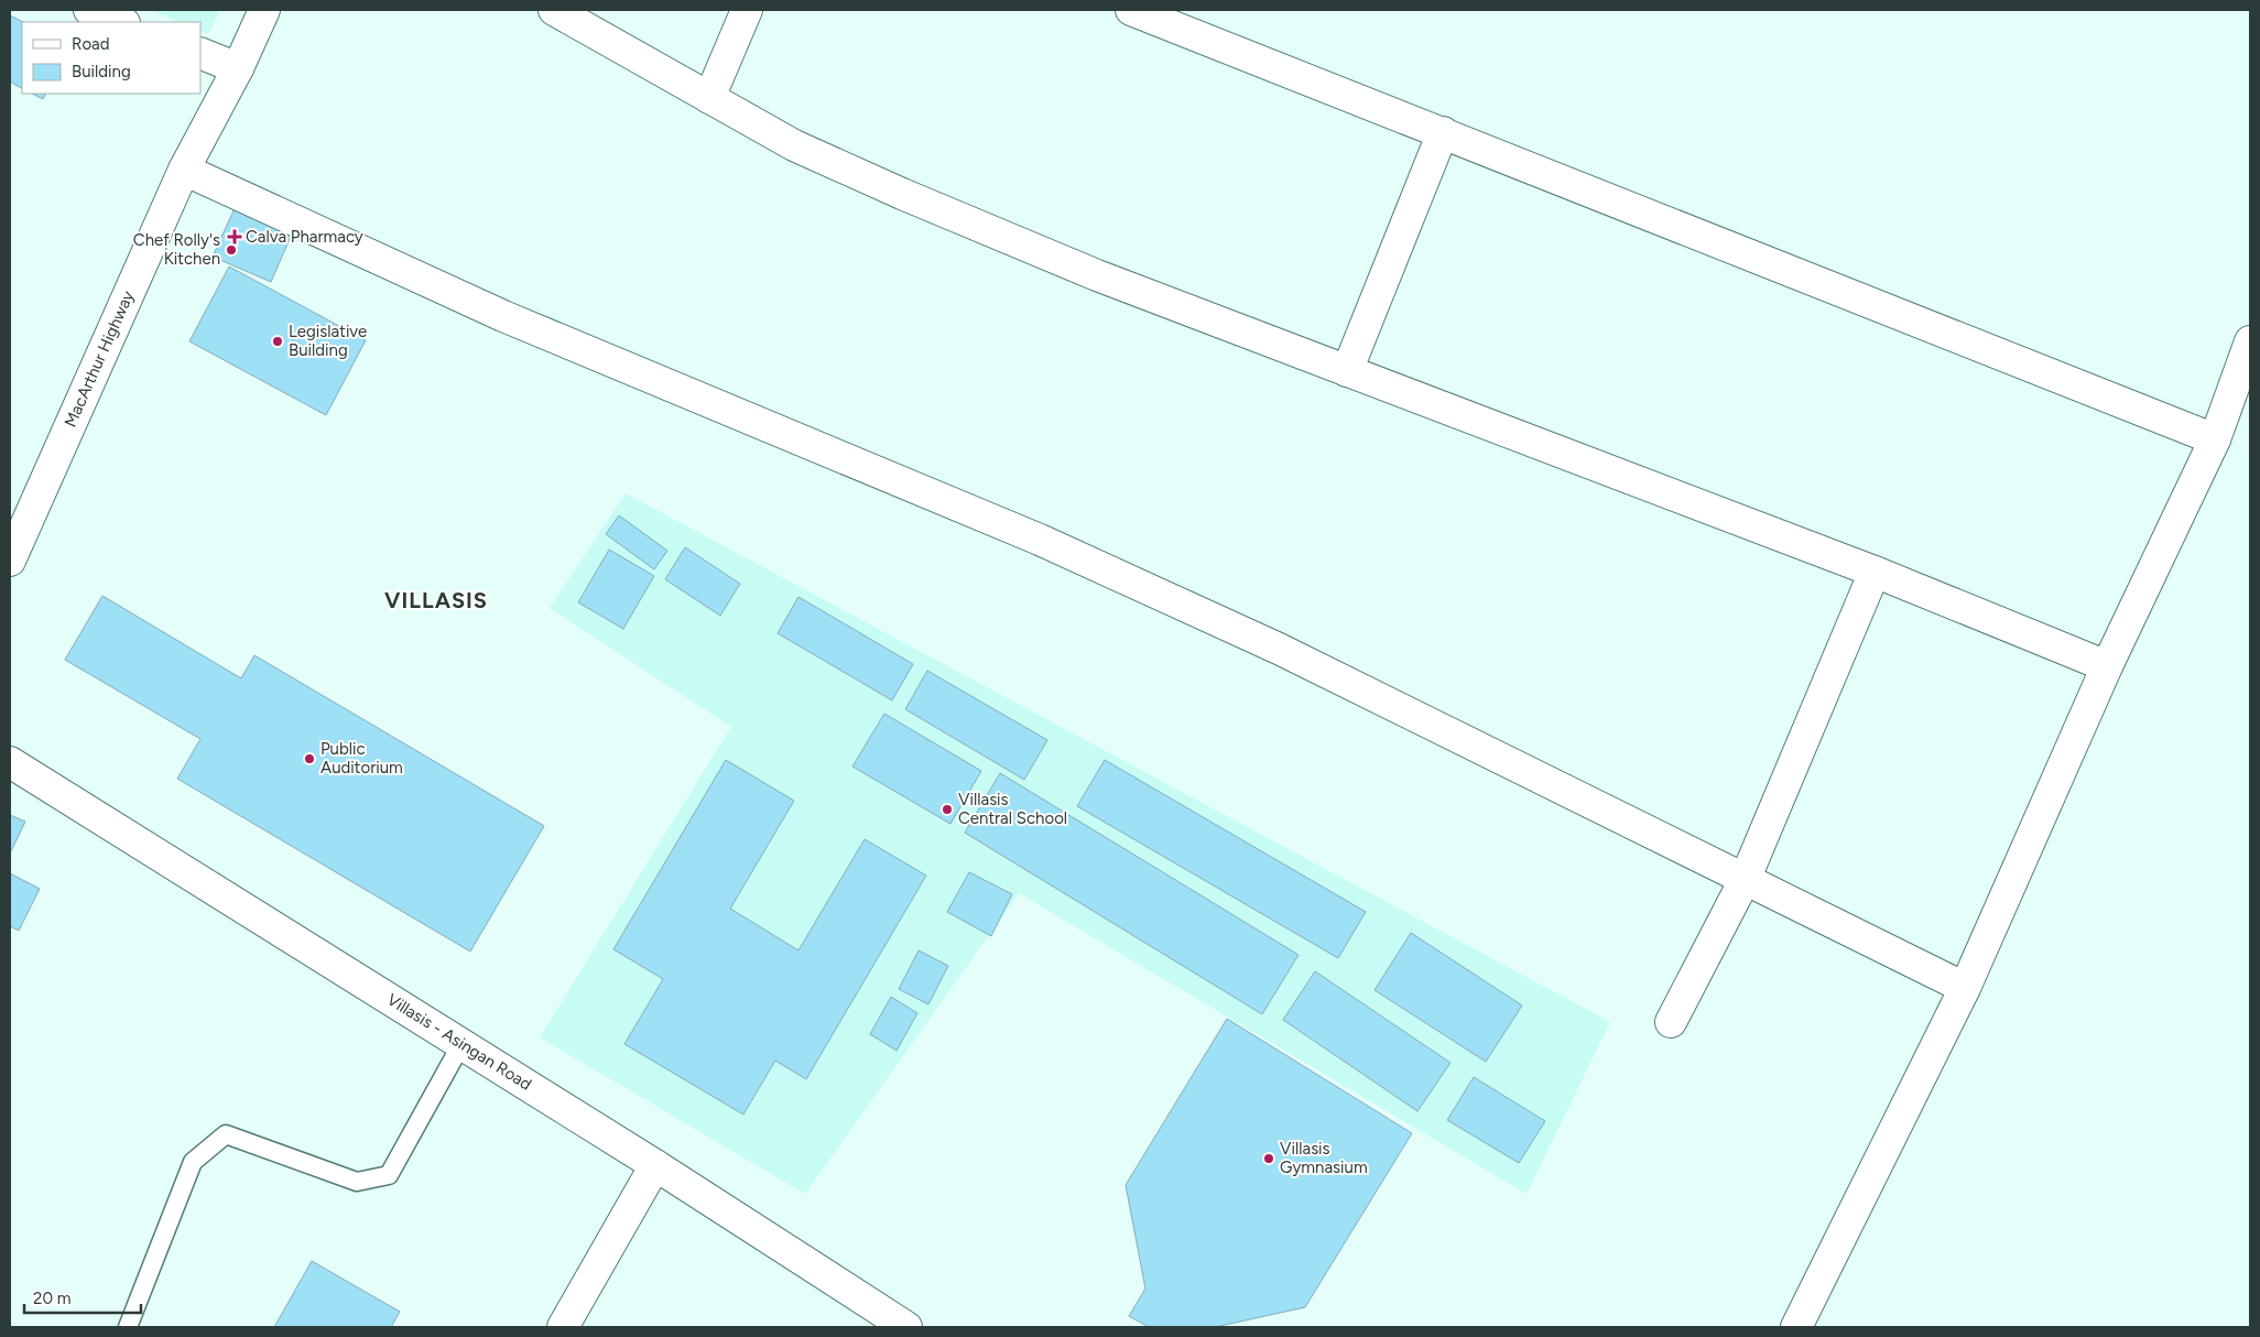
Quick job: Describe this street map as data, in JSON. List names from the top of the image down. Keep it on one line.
{"streets":{"main road":["MacArthur Highway","Villasis - Asingan Road"]},"districts":["VILLASIS"],"places":{"health":["Calva Pharmacy"],"other":["Chef Rolly's Kitchen","Legislative Building","Public Auditorium","Villasis Central School","Villasis Gymnasium"]},"legend":["Road","Building"],"scale_bar":"20 m"}
